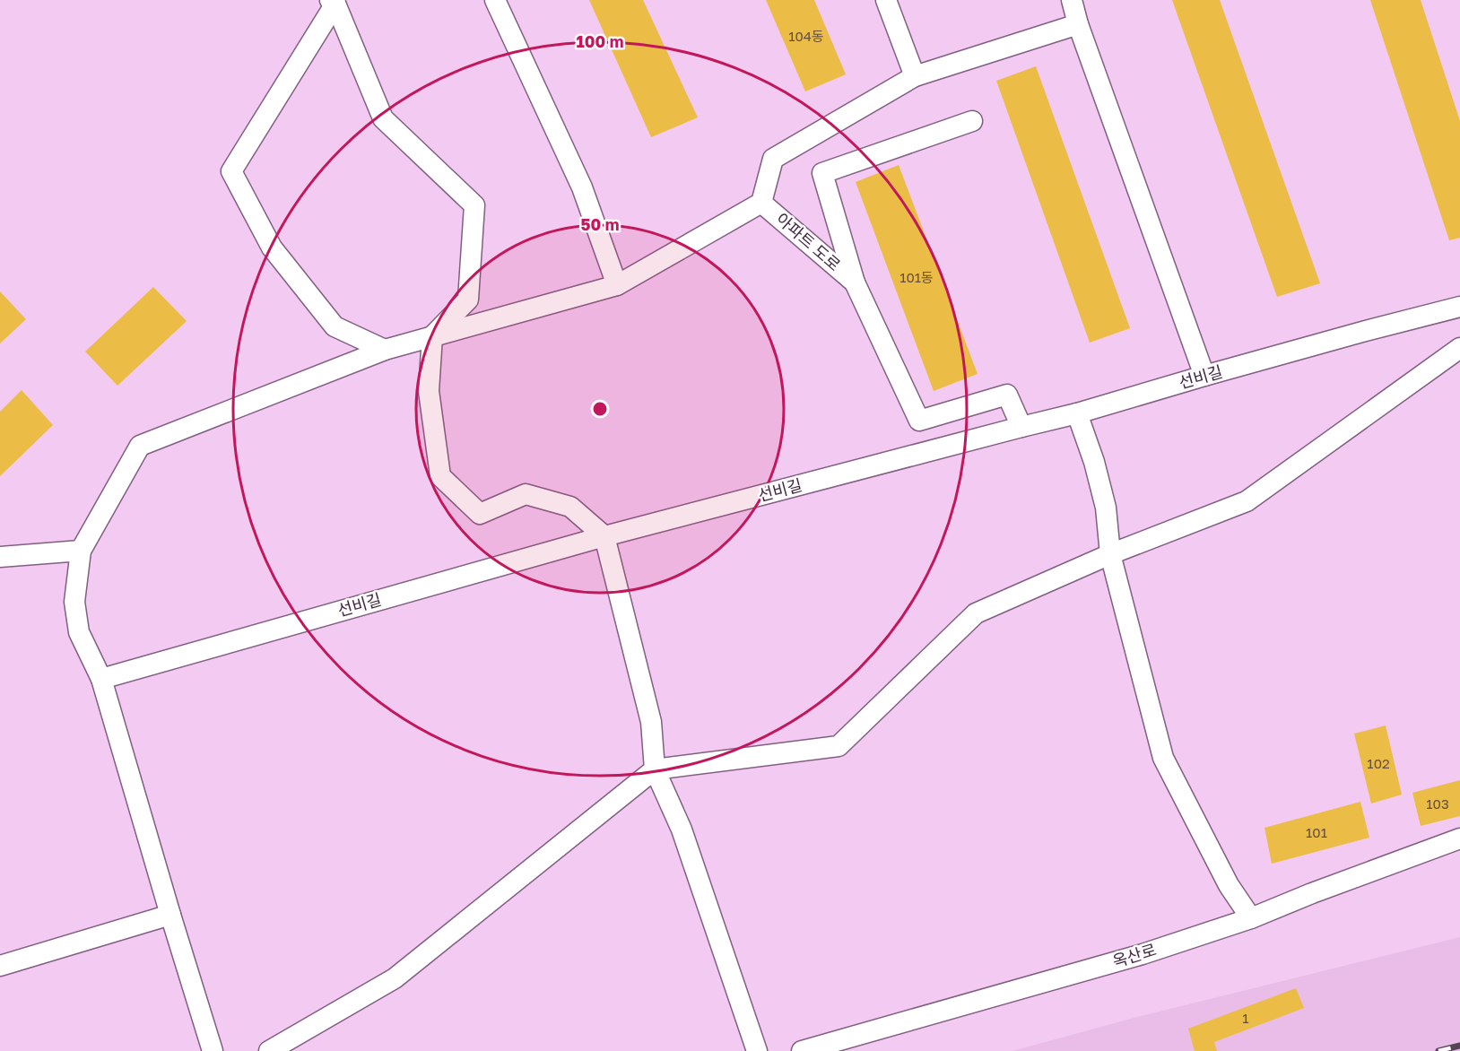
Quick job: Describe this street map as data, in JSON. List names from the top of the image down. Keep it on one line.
{"streets":{"street":["아파트 도로","선비길","옥산로"]},"house_numbers":["104동","101동","102","103","101","1"],"rings":["100 m","50 m"]}
